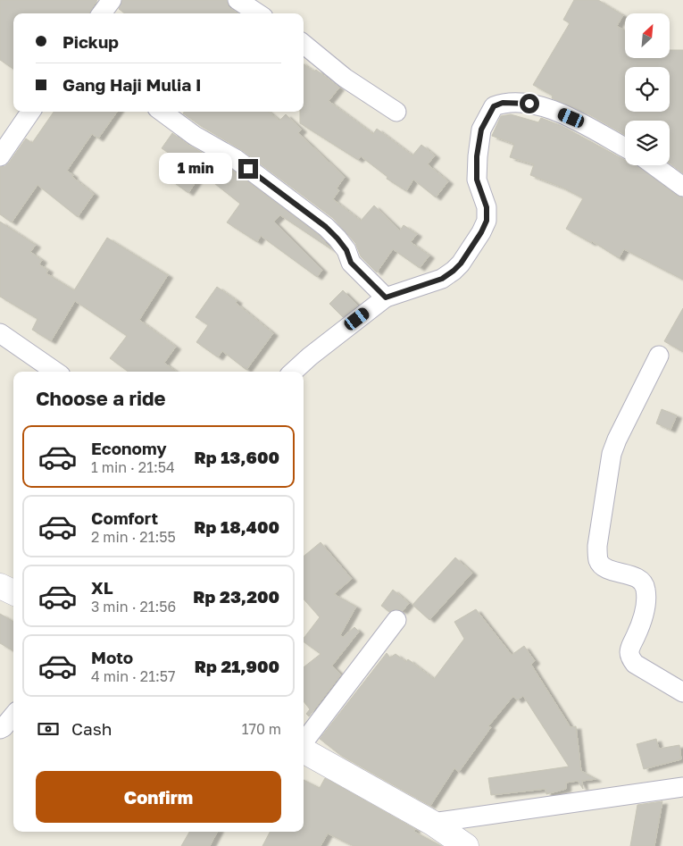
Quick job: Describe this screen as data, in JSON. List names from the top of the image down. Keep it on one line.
{"north":"top right","page":{"banner":["Pickup","Gang Haji Mulia I"],"bubble":"1 min","heading":"Choose a ride","list":[{"name":"Economy","note":"1 min · 21:54","value":"Rp 13,600"},{"name":"Comfort","note":"2 min · 21:55","value":"Rp 18,400"},{"name":"XL","note":"3 min · 21:56","value":"Rp 23,200"},{"name":"Moto","note":"4 min · 21:57","value":"Rp 21,900"}],"pay":["Cash","170 m"],"buttons":"Confirm"}}
